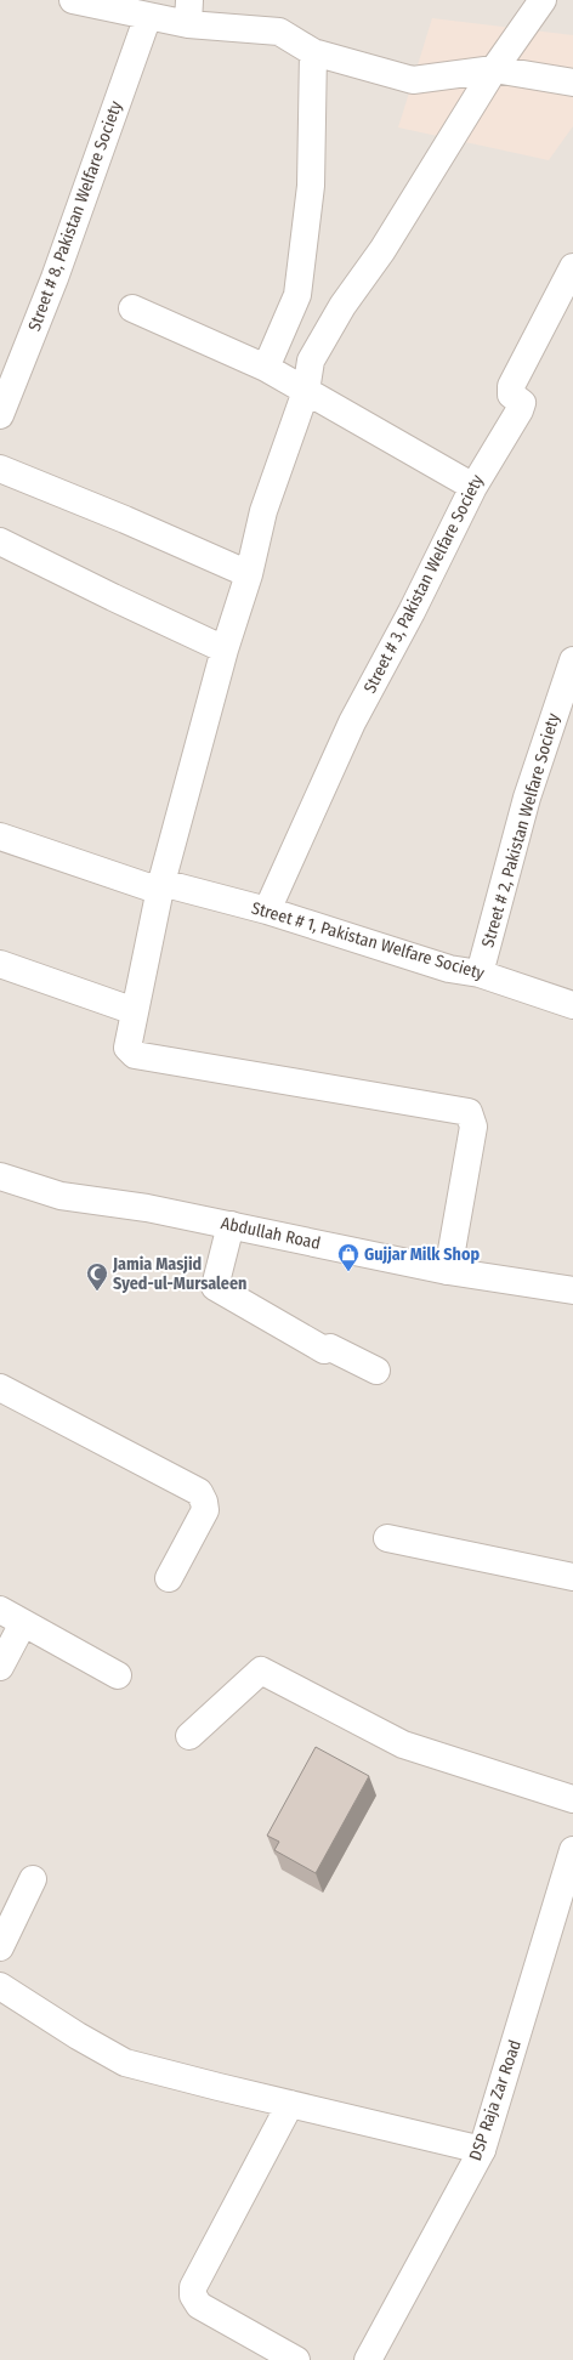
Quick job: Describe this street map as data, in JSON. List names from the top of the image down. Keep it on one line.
{"streets":{"street":["Street # 8, Pakistan Welfare Society","Street # 3, Pakistan Welfare Society","Street # 2, Pakistan Welfare Society","Street # 1, Pakistan Welfare Society","Abdullah Road","DSP Raja Zar Road"]},"crossings":[["Street # 3, Pakistan Welfare Society","Street # 1, Pakistan Welfare Society"],["Street # 2, Pakistan Welfare Society","Street # 1, Pakistan Welfare Society"]],"places":{"shop":["Gujjar Milk Shop"],"mosque":["Jamia Masjid Syed-ul-Mursaleen"]}}
